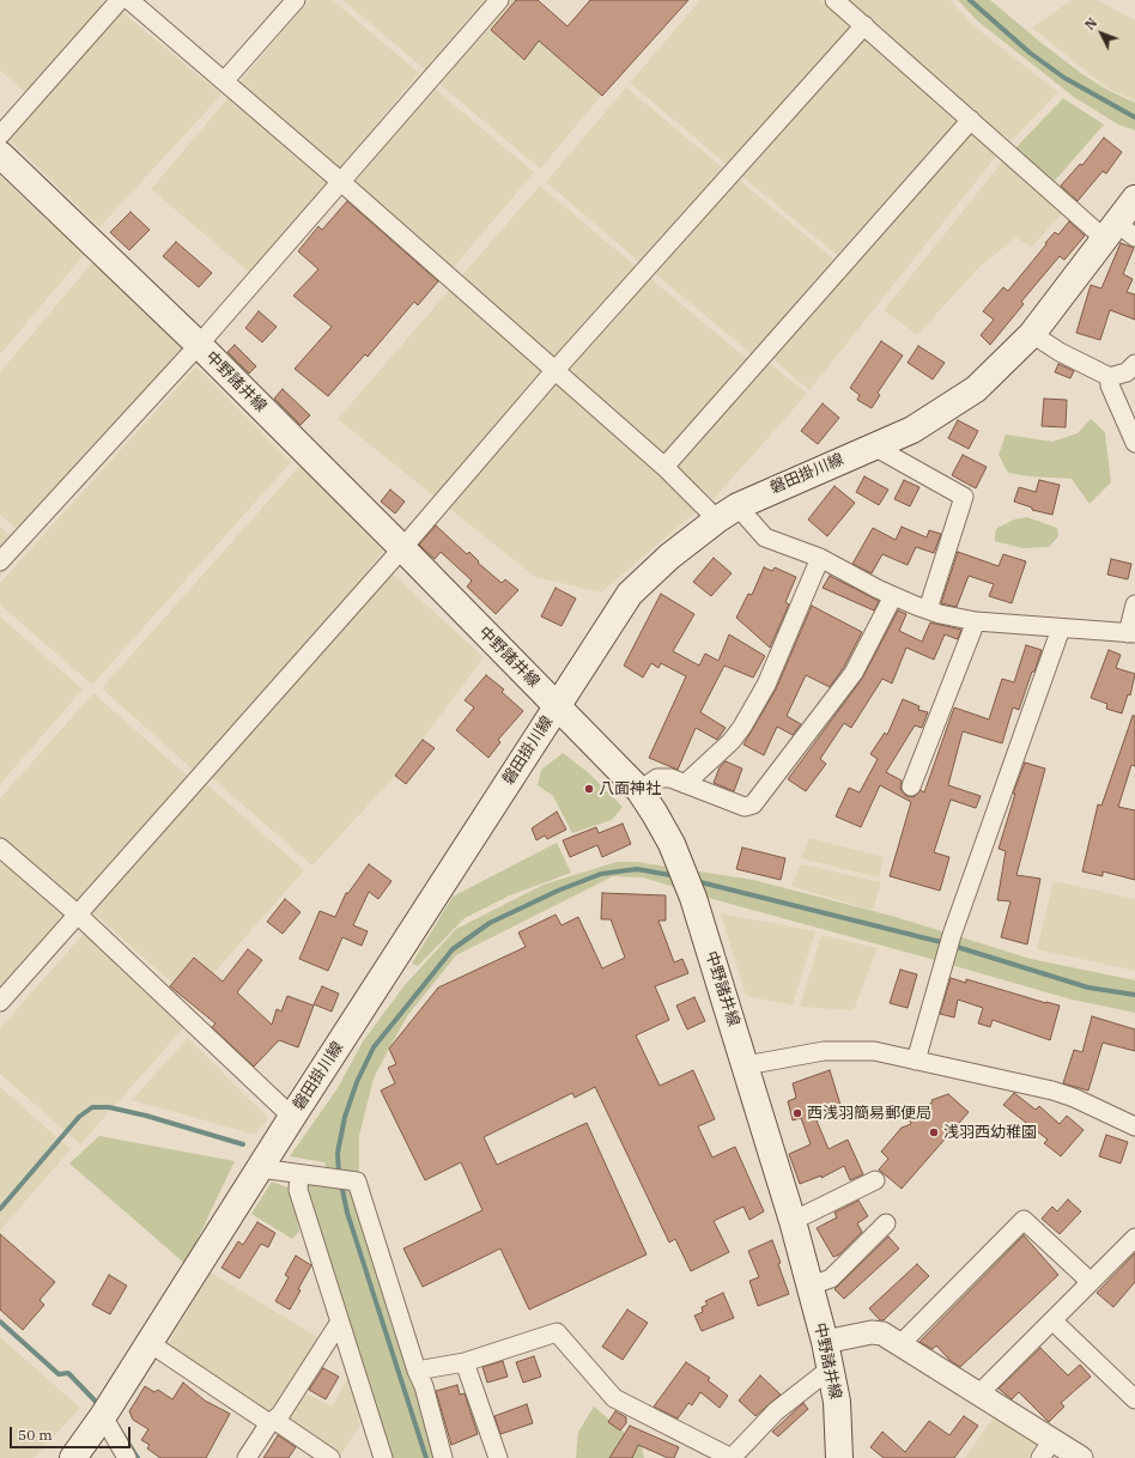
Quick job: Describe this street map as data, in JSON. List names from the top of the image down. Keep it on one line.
{"streets":{"main road":["中野諸井線","磐田掛川線"]},"crossings":[["中野諸井線","磐田掛川線"]],"places":["八面神社","西浅羽簡易郵便局","浅羽西幼稚園"],"scale_bar":"50 m","north":"top left"}
